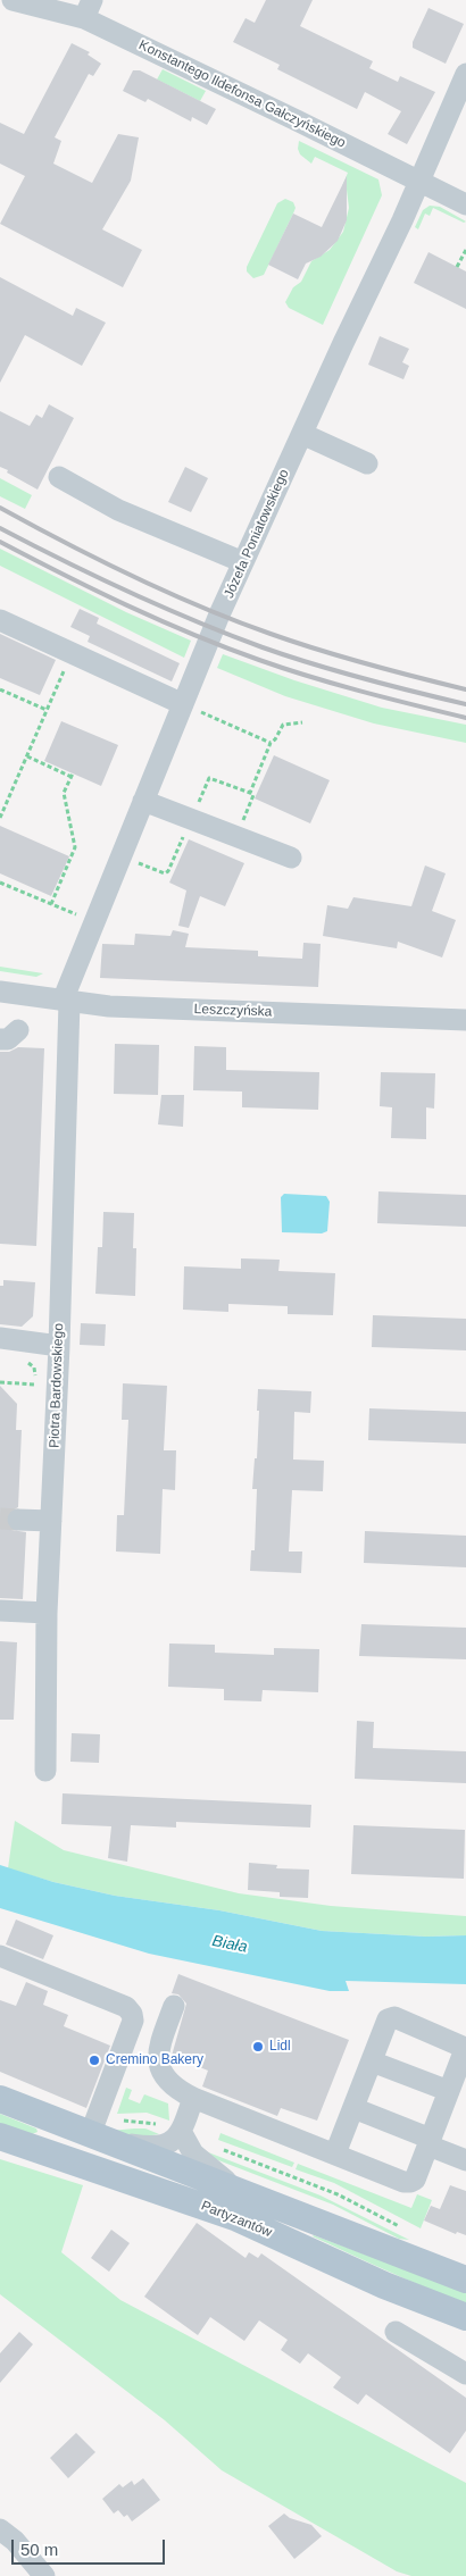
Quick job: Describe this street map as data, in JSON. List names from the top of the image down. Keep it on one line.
{"streets":{"main road":["Partyzantów"],"street":["Konstantego Ildefonsa Gałczyńskiego","Józefa Poniatowskiego","Leszczyńska","Piotra Bardowskiego"]},"crossings":[["Konstantego Ildefonsa Gałczyńskiego","Józefa Poniatowskiego"],["Józefa Poniatowskiego","Leszczyńska"],["Józefa Poniatowskiego","Piotra Bardowskiego"],["Leszczyńska","Piotra Bardowskiego"]],"water":["Biała"],"places":["Lidl","Cremino Bakery"],"scale_bar":"50 m"}
